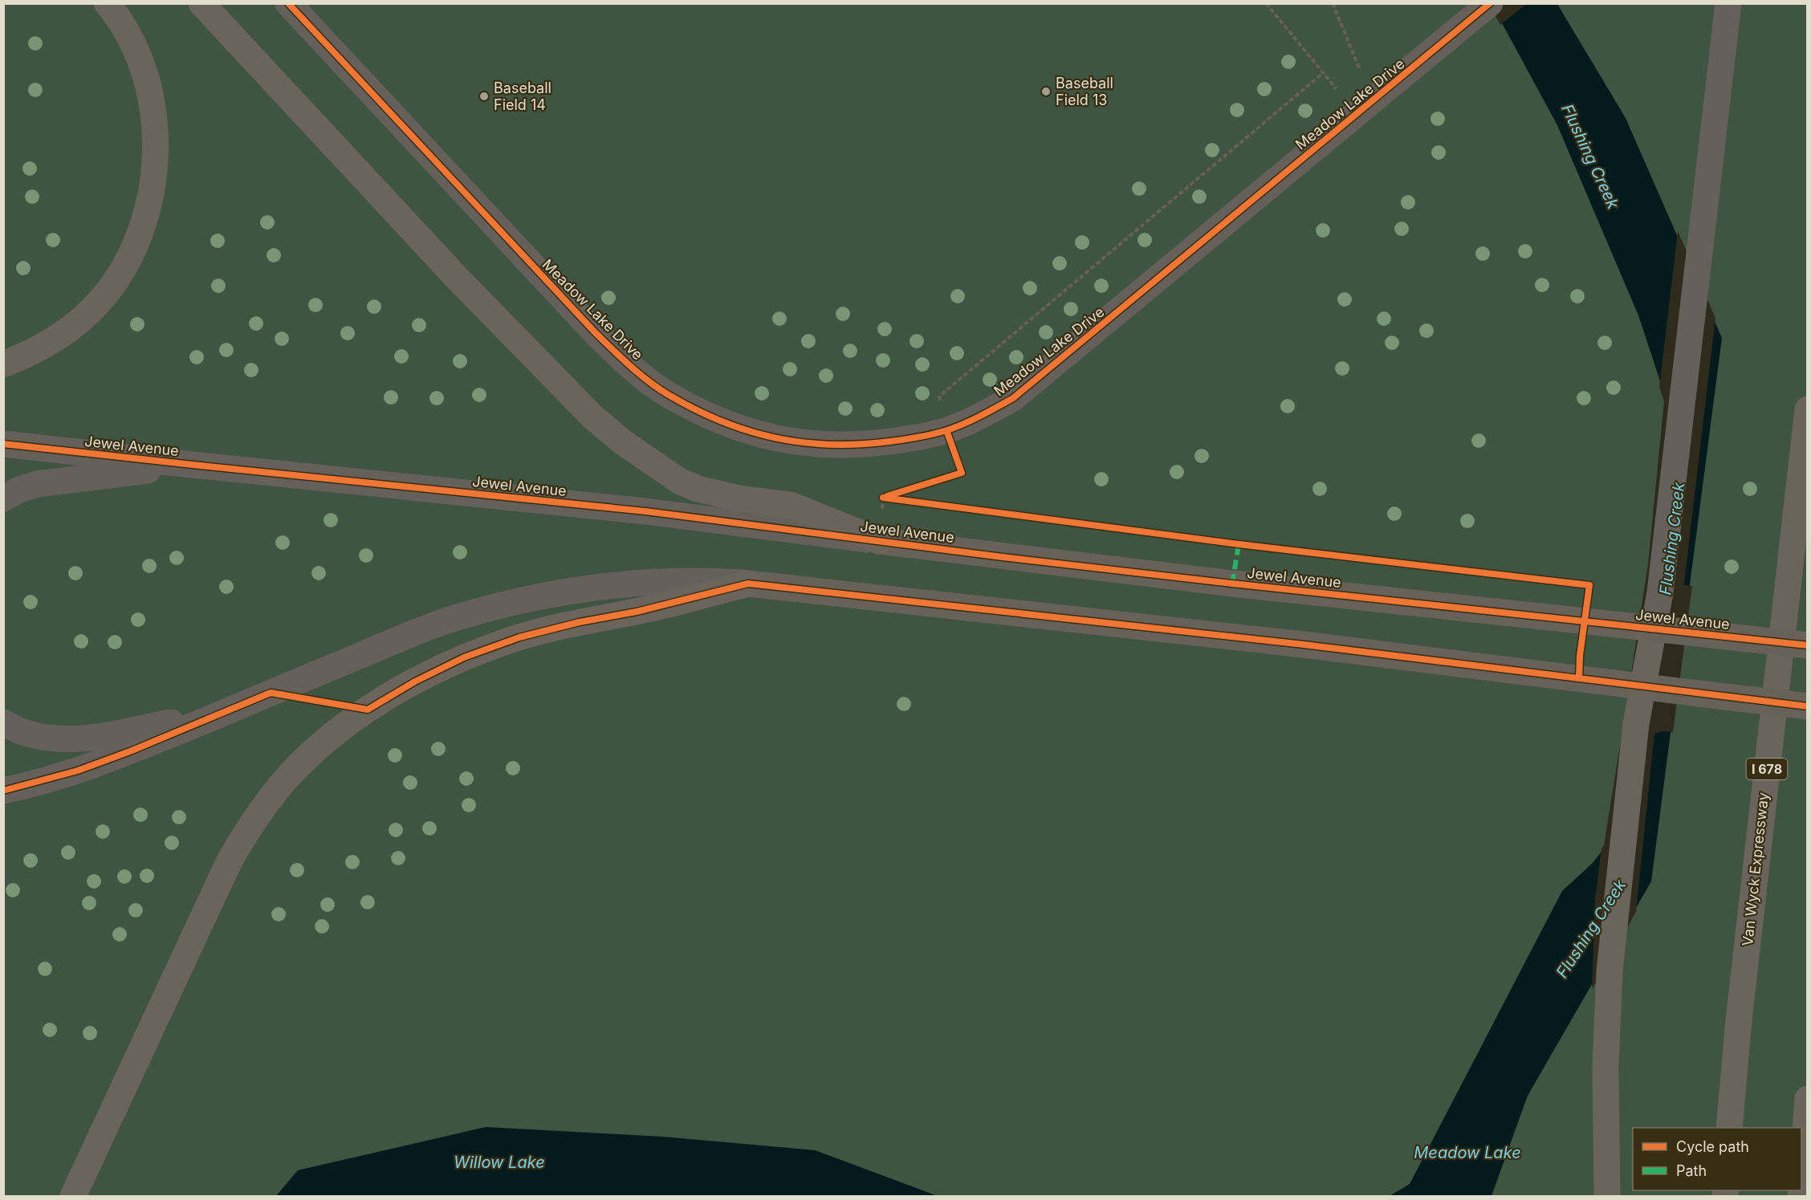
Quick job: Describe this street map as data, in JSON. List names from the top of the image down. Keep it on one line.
{"streets":{"highway":["I 678","Van Wyck Expressway"],"main road":["Jewel Avenue"],"street":["Meadow Lake Drive"]},"water":["Flushing Creek","Meadow Lake","Willow Lake"],"places":["Baseball Field 13","Baseball Field 14"],"legend":["Cycle path","Path"]}
